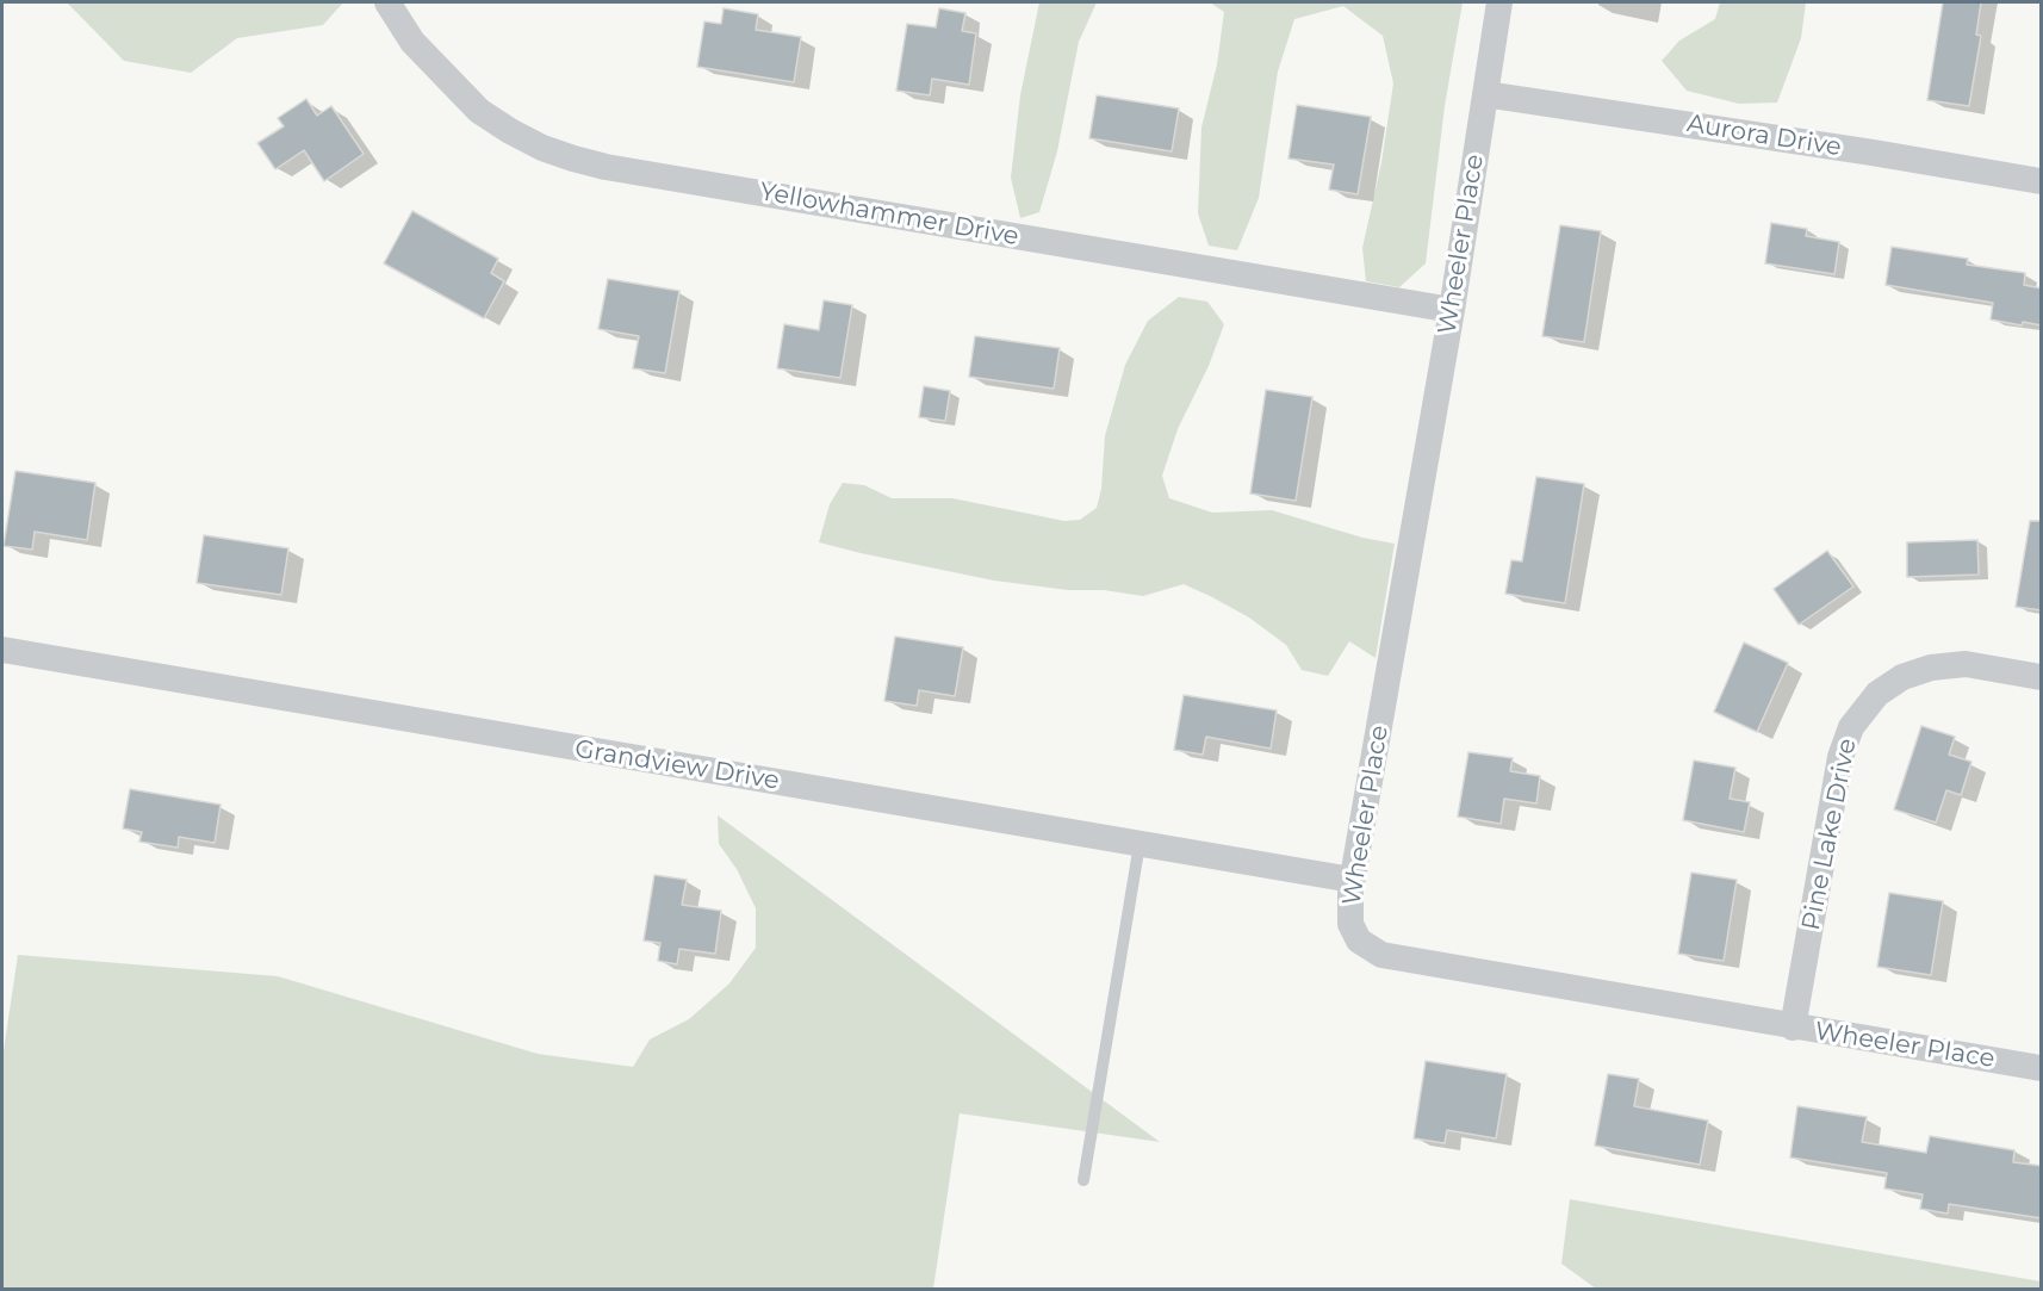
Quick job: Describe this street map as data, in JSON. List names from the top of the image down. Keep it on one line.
{"streets":{"street":["Aurora Drive","Yellowhammer Drive","Wheeler Place","Grandview Drive","Pine Lake Drive"]},"crossings":[["Aurora Drive","Wheeler Place"],["Yellowhammer Drive","Wheeler Place"],["Wheeler Place","Grandview Drive"],["Wheeler Place","Pine Lake Drive"]]}
